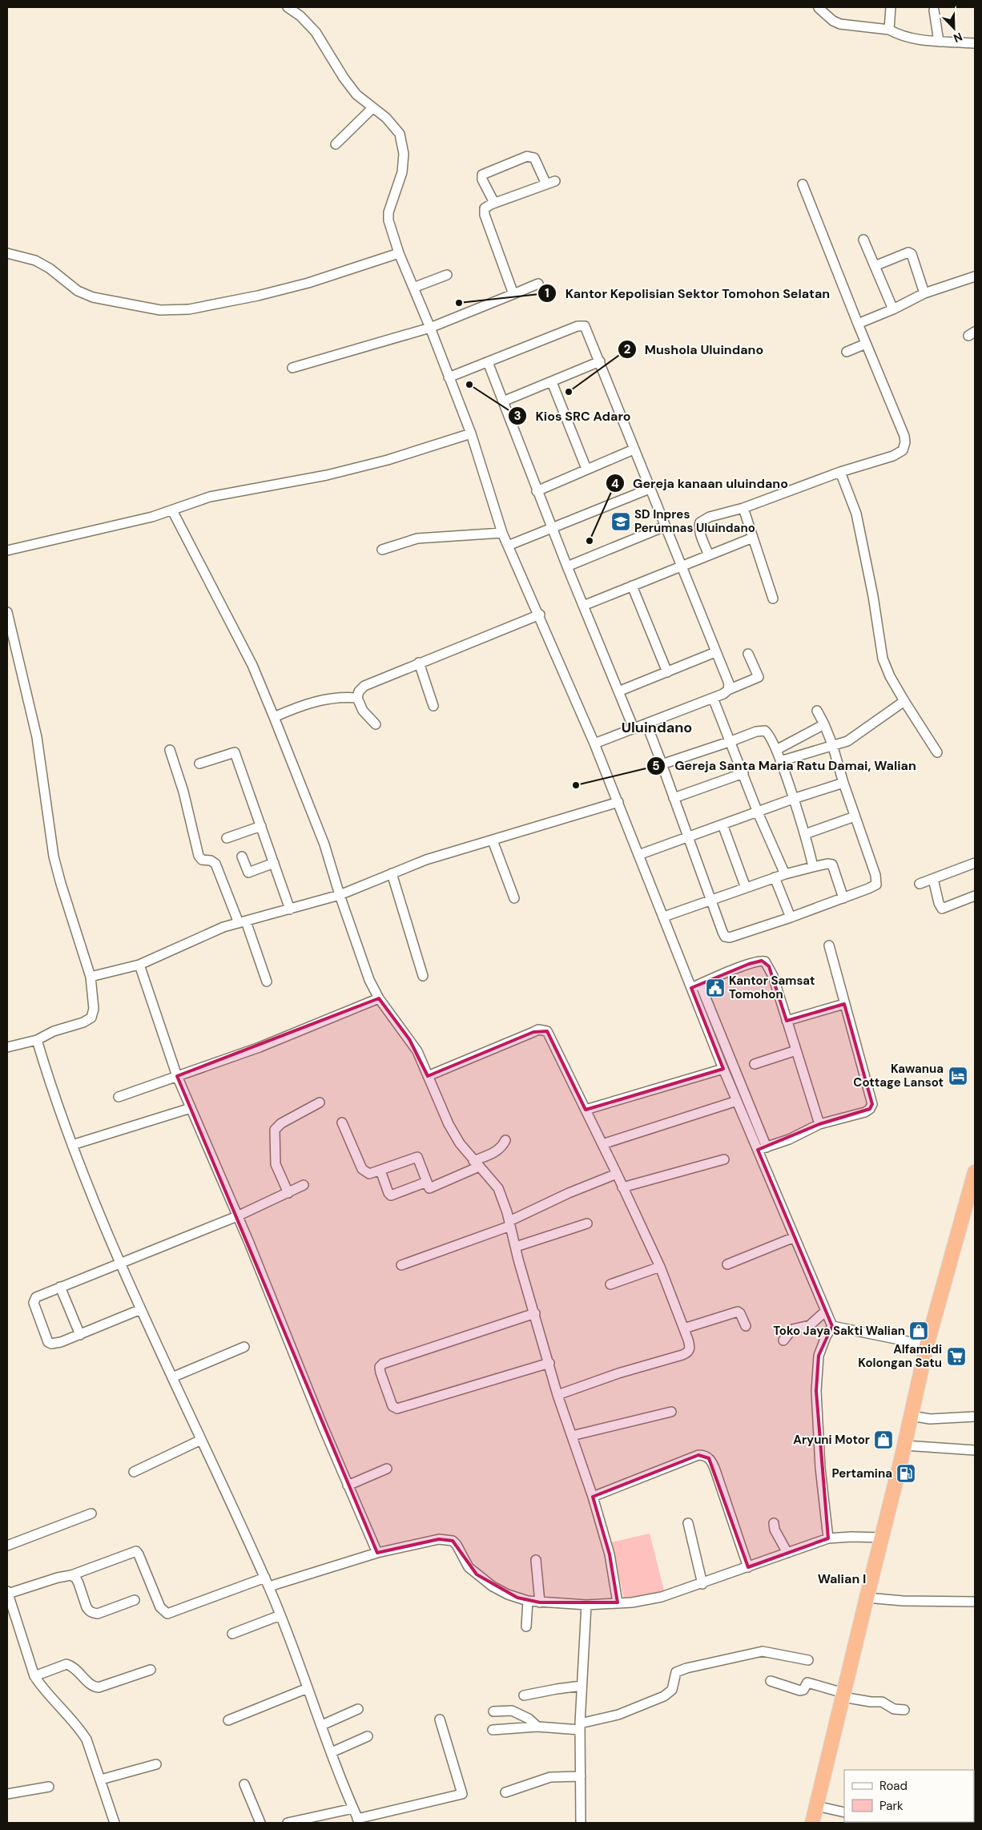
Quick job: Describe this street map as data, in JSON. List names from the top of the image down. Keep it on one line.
{"districts":["Uluindano","Walian I"],"places":{"other":["Kantor Kepolisian Sektor Tomohon Selatan","Kios SRC Adaro","Mushola Uluindano","Gereja kanaan uluindano","Gereja Santa Maria Ratu Damai, Walian"],"school or university":["SD Inpres Perumnas Uluindano"],"public building":["Kantor Samsat Tomohon"],"hotel":["Kawanua Cottage Lansot"],"shop":["Toko Jaya Sakti Walian","Aryuni Motor"],"supermarket":["Alfamidi Kolongan Satu"],"fuel station":["Pertamina"]},"legend":["Road","Park"],"north":"bottom right"}
